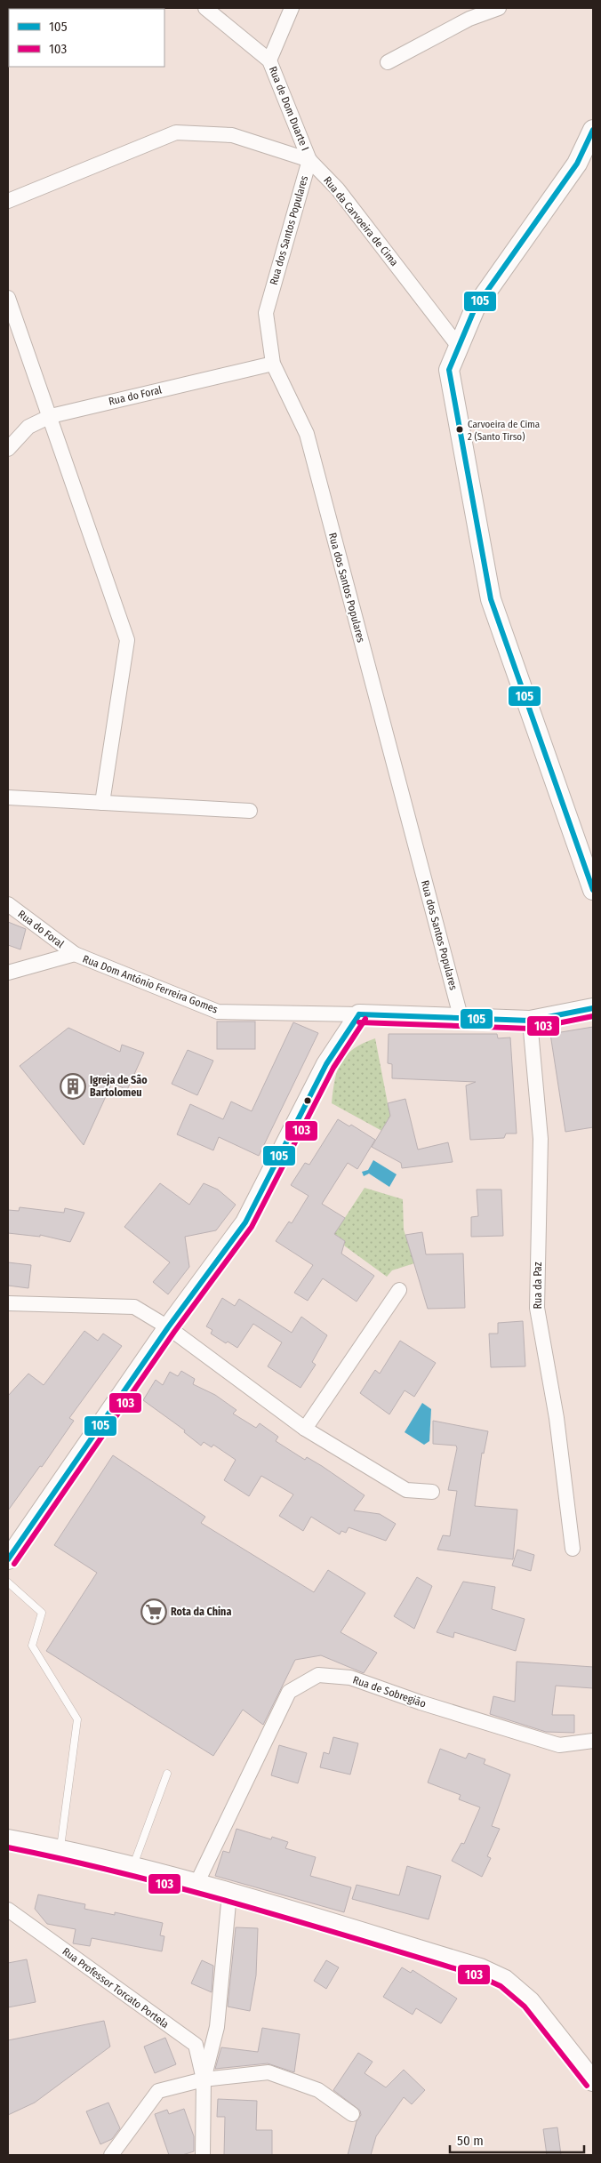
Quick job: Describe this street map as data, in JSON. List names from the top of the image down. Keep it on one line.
{"streets":{"street":["Rua de Dom Duarte I","Rua da Carvoeira de Cima","Rua dos Santos Populares","Rua do Foral","Rua Dom António Ferreira Gomes","Rua da Paz","Rua de Sobregião","Rua Professor Torcato Portela"]},"crossings":[["Rua de Dom Duarte I","Rua da Carvoeira de Cima"],["Rua de Dom Duarte I","Rua dos Santos Populares"],["Rua da Carvoeira de Cima","Rua dos Santos Populares"],["Rua dos Santos Populares","Rua do Foral"],["Rua do Foral","Rua Dom António Ferreira Gomes"]],"places":{"other":["Carvoeira de Cima 2 (Santo Tirso)"],"building":["Igreja de São Bartolomeu"],"supermarket":["Rota da China"]},"lines":["transit line 105","transit line 103"],"legend":["105","103"],"scale_bar":"50 m"}
